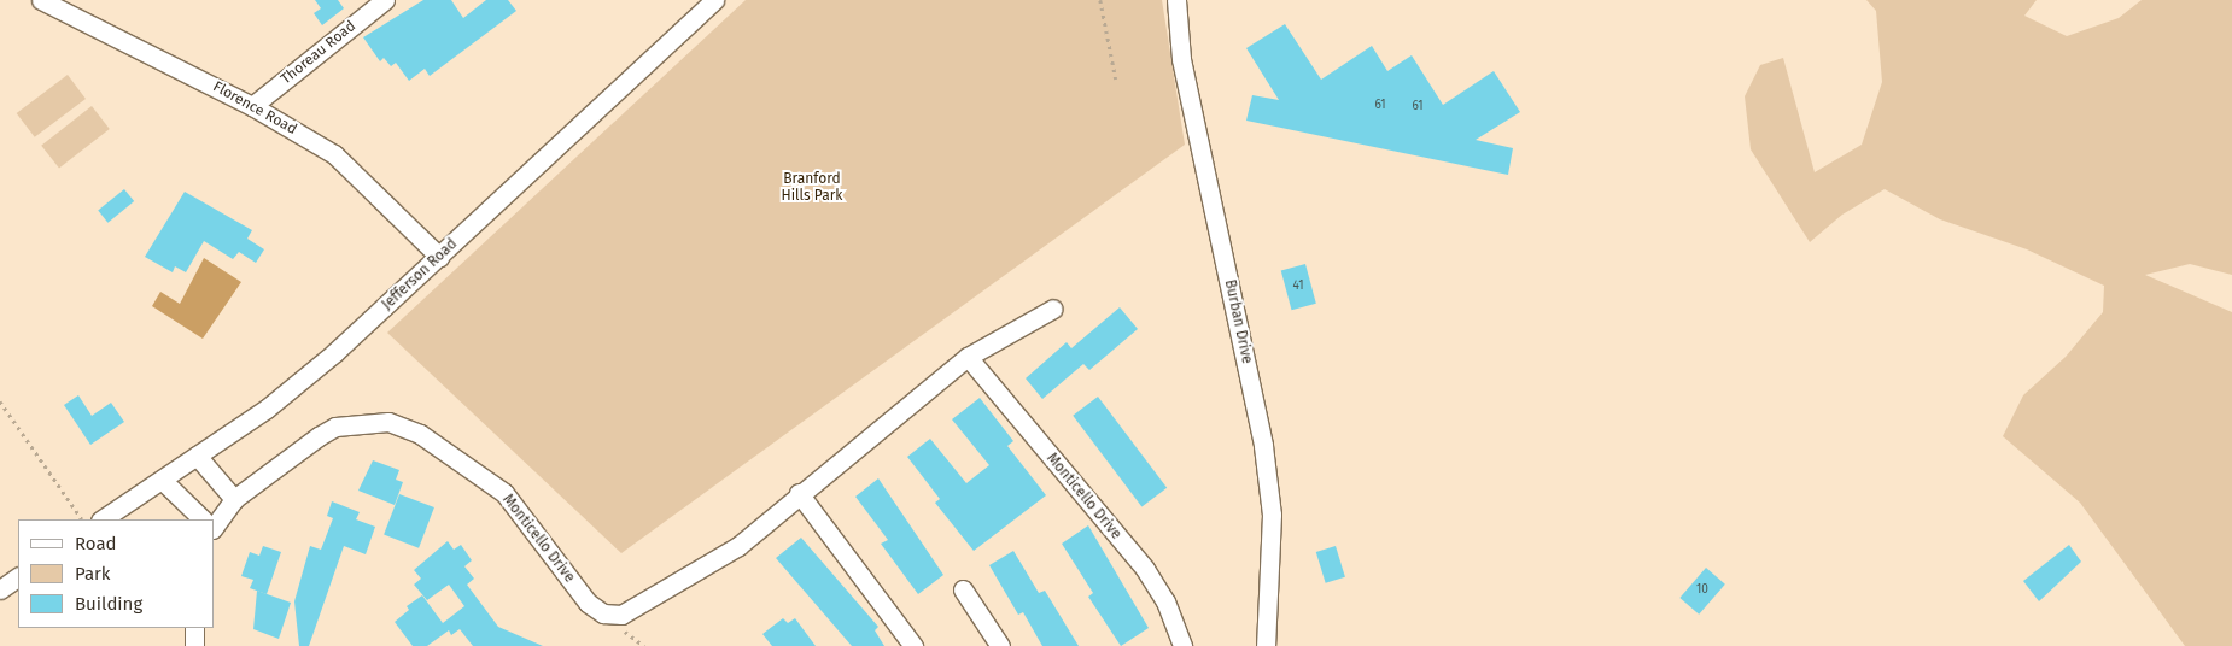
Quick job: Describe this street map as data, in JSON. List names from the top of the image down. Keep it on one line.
{"streets":{"street":["Thoreau Road","Florence Road","Jefferson Road","Burban Drive","Monticello Drive"]},"crossings":[["Thoreau Road","Florence Road"],["Florence Road","Jefferson Road"]],"parks":["Branford Hills Park"],"house_numbers":["61","61","41","10"],"legend":["Road","Park","Building"]}
